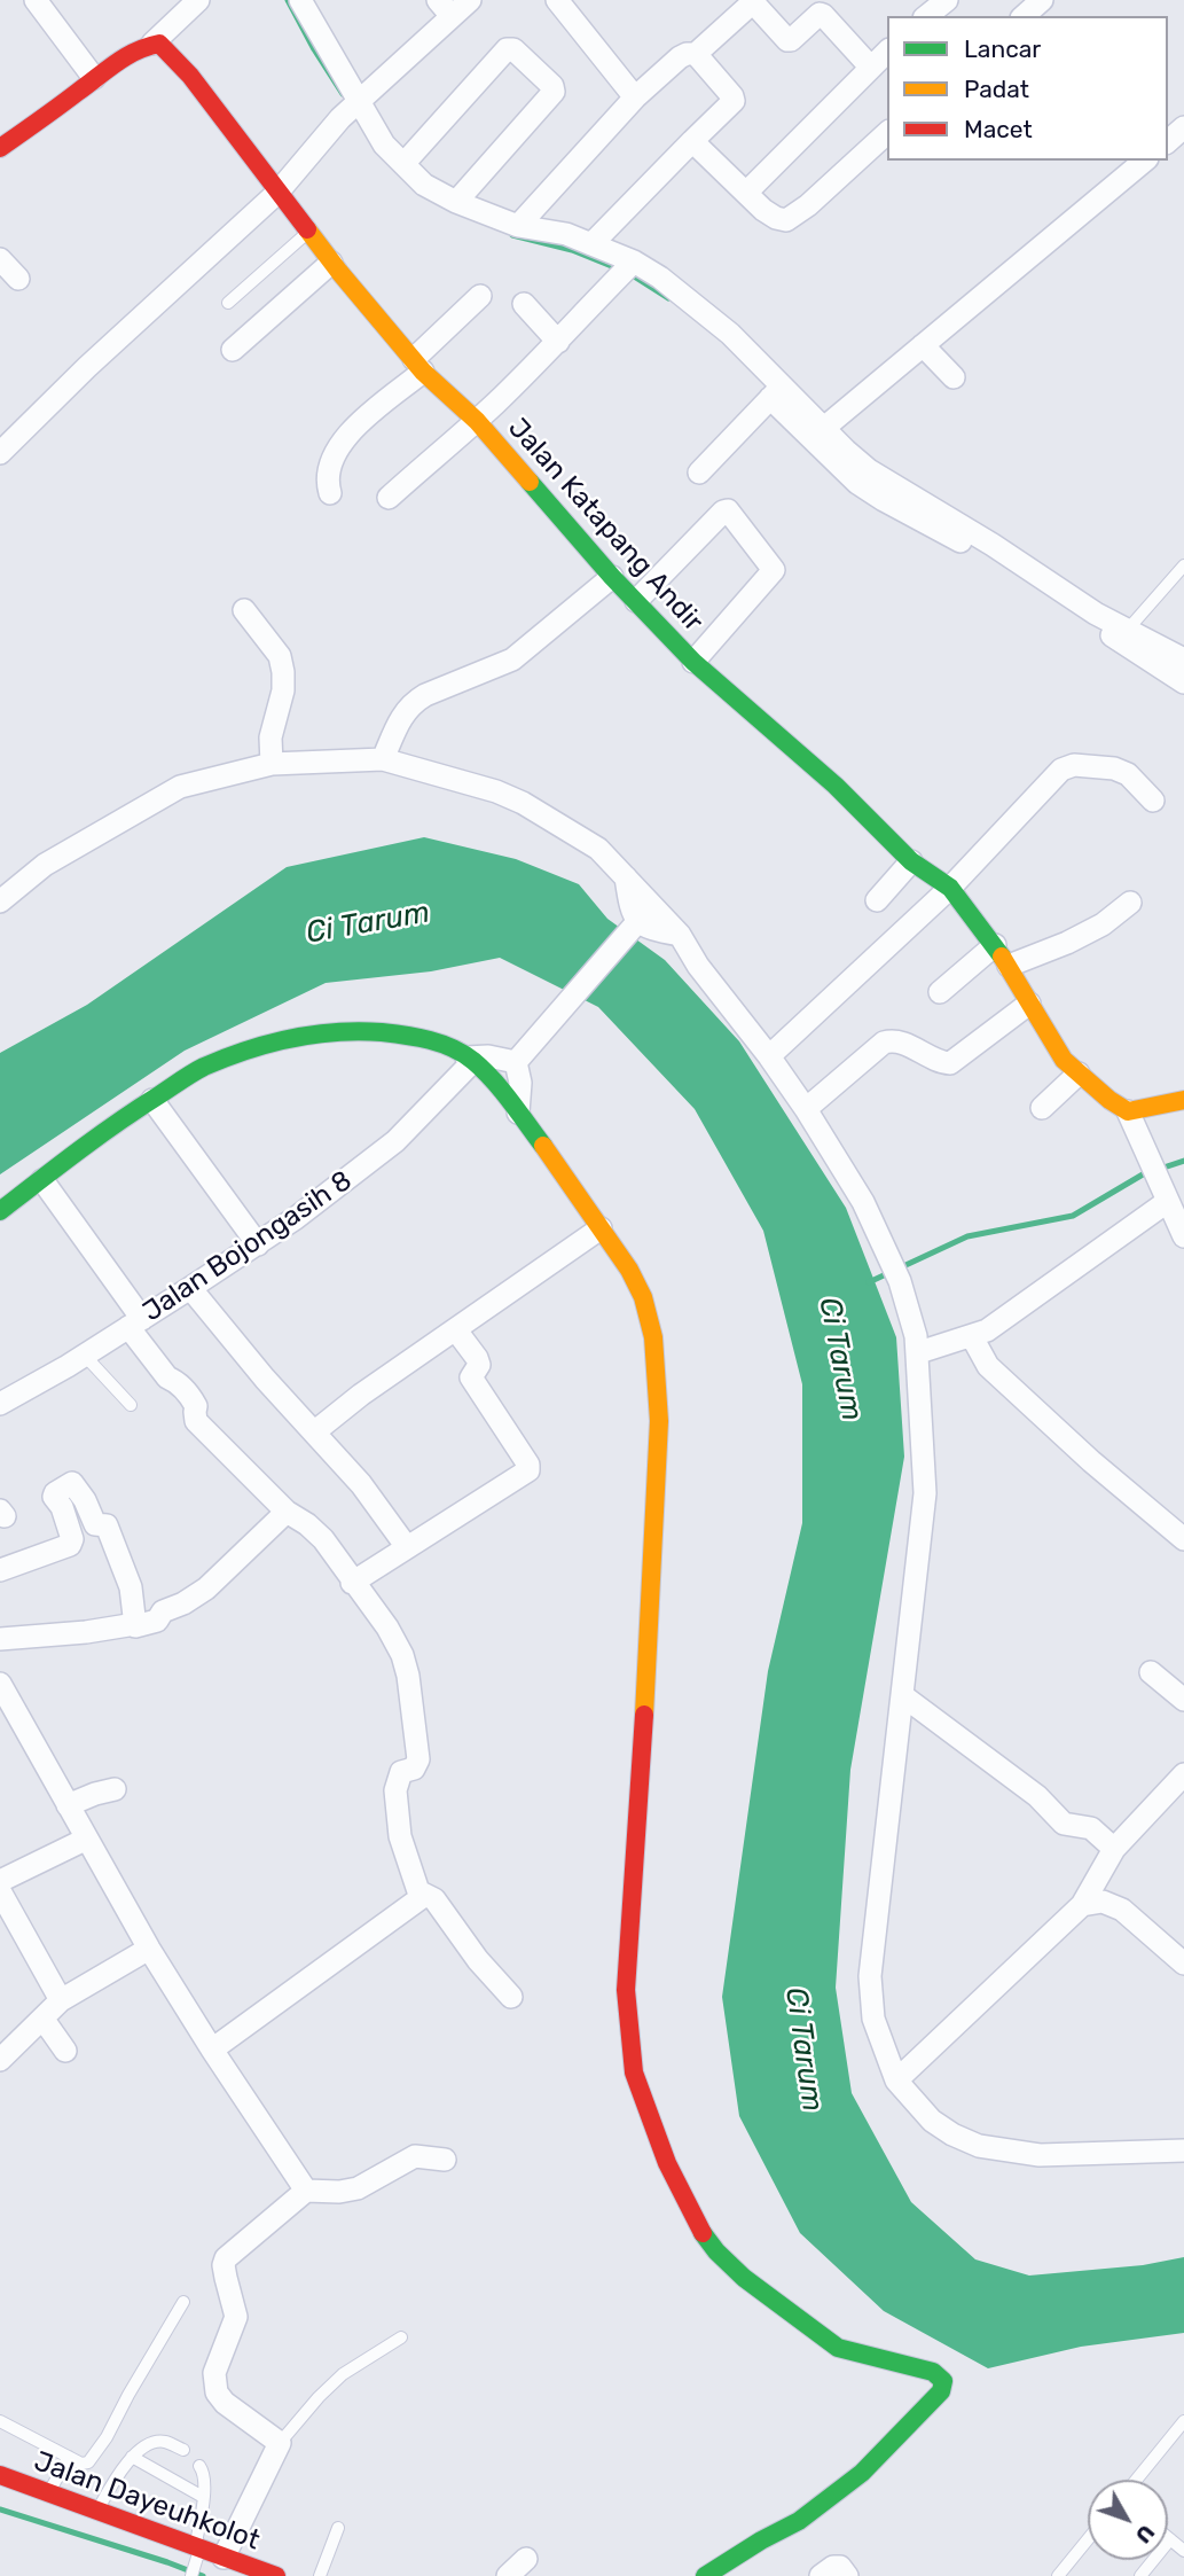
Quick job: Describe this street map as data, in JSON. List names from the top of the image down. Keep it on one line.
{"streets":{"street":["Jalan Katapang Andir","Jalan Bojongasih 8","Jalan Dayeuhkolot"]},"water":["Ci Tarum"],"legend":["Lancar","Padat","Macet"],"north":"bottom right"}
